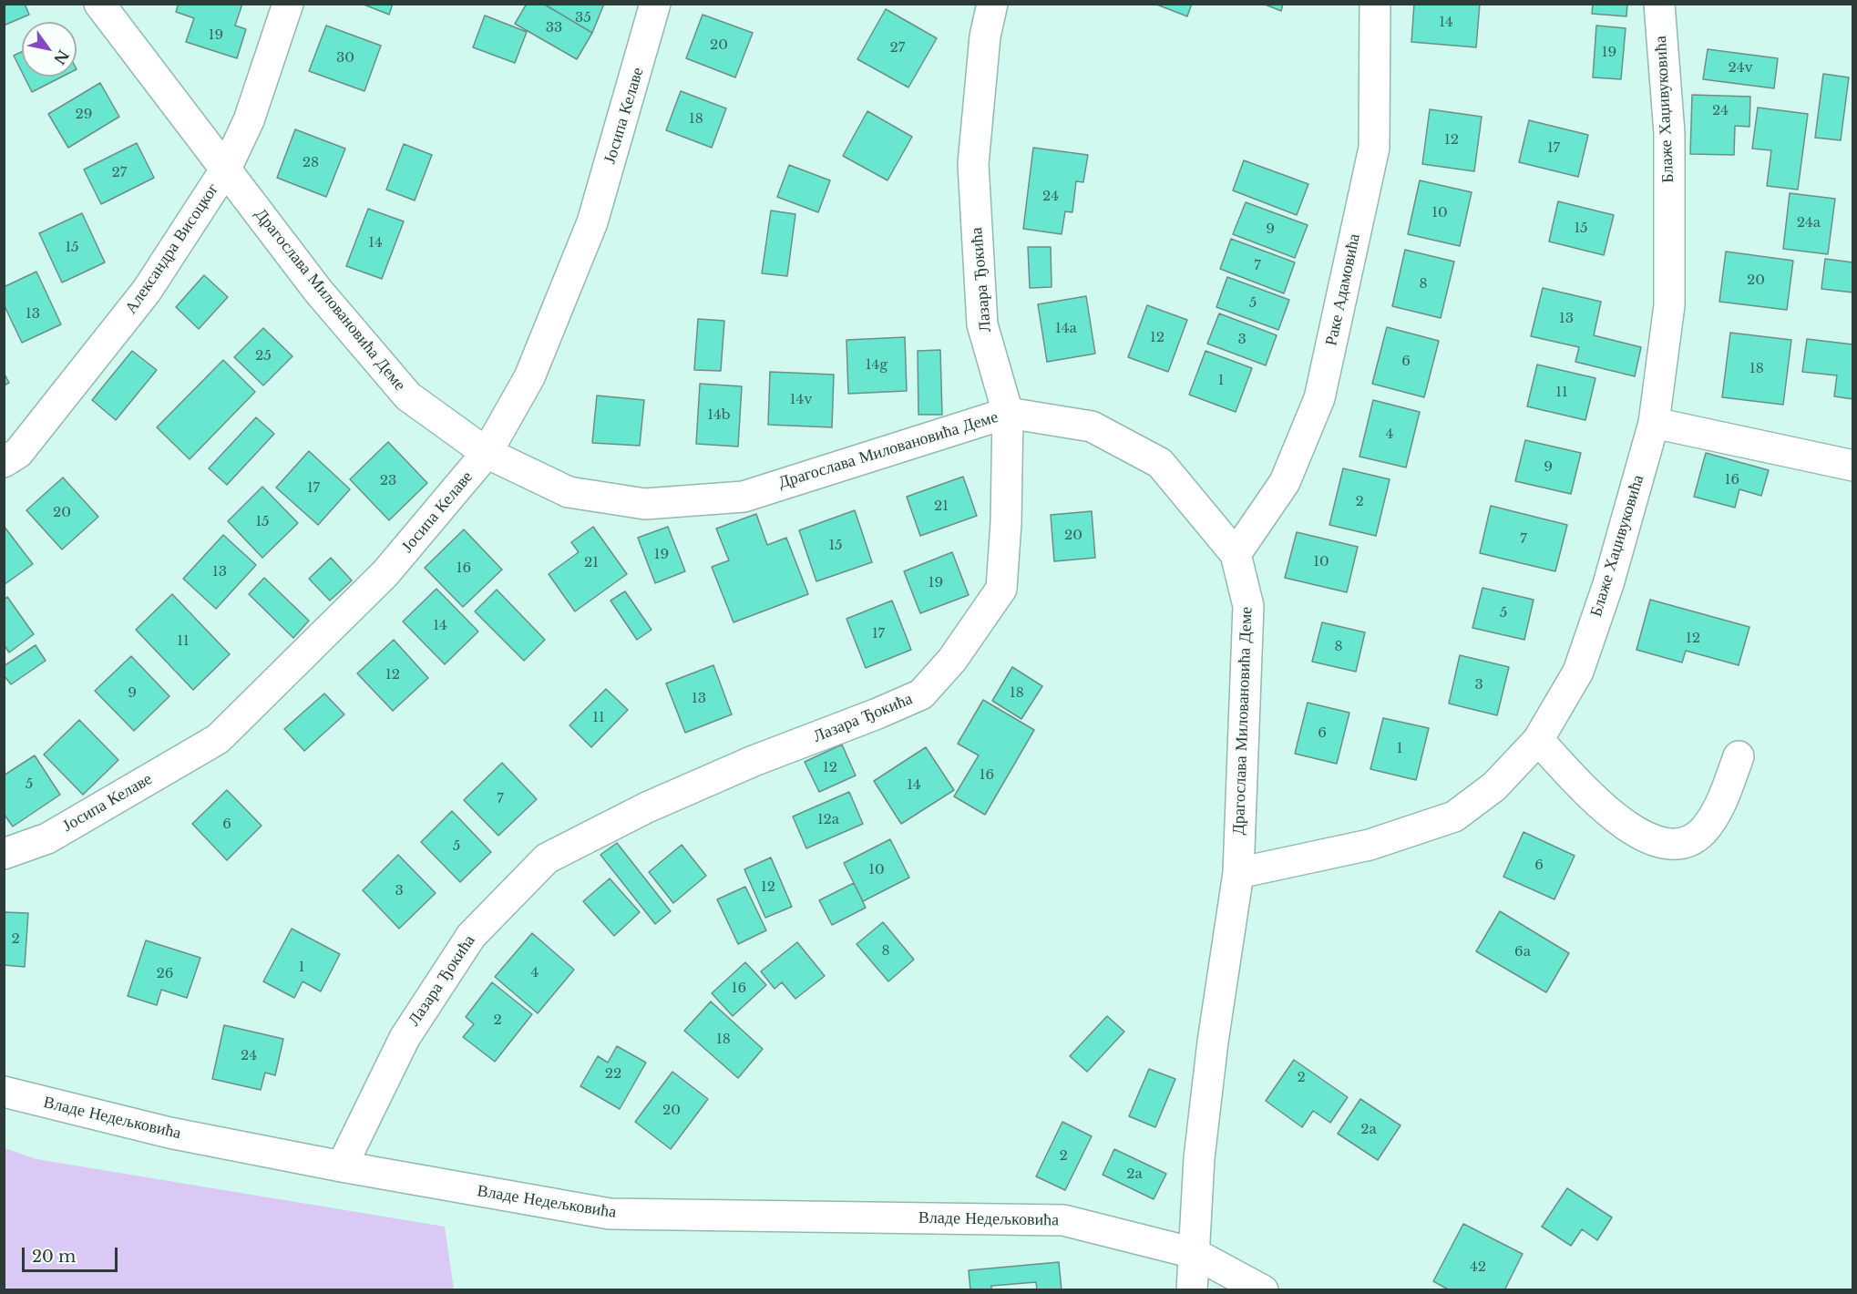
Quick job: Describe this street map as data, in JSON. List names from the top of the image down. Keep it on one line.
{"streets":{"street":["Блаже Хаџивуковића","Јосипа Келаве","Александра Висоцког","Лазара Ђокића","Раке Адамовића","Драгослава Миловановића Деме","Владе Недељковића"]},"crossings":[["Блаже Хаџивуковића","Драгослава Миловановића Деме"],["Јосипа Келаве","Драгослава Миловановића Деме"],["Александра Висоцког","Драгослава Миловановића Деме"],["Лазара Ђокића","Драгослава Миловановића Деме"],["Лазара Ђокића","Владе Недељковића"],["Раке Адамовића","Драгослава Миловановића Деме"],["Драгослава Миловановића Деме","Владе Недељковића"]],"house_numbers":["35","14","33","19","20","27","19","30","24v","24","29","18","12","17","28","27","24","10","24a","15","9","14","15","7","20","8","5","13","13","14a","12","3","25","6","14g","18","1","11","14v","14b","4","9","16","23","17","2","21","20","15","20","7","15","19","10","21","16","13","19","5","14","17","12","11","8","12","3","9","18","13","11","6","1","12","16","5","14","7","12a","6","5","6","10","12","3","2","8","6a","1","4","26","16","2","18","24","22","2","20","2a","2","2a","42"],"scale_bar":"20 m","north":"bottom right"}
